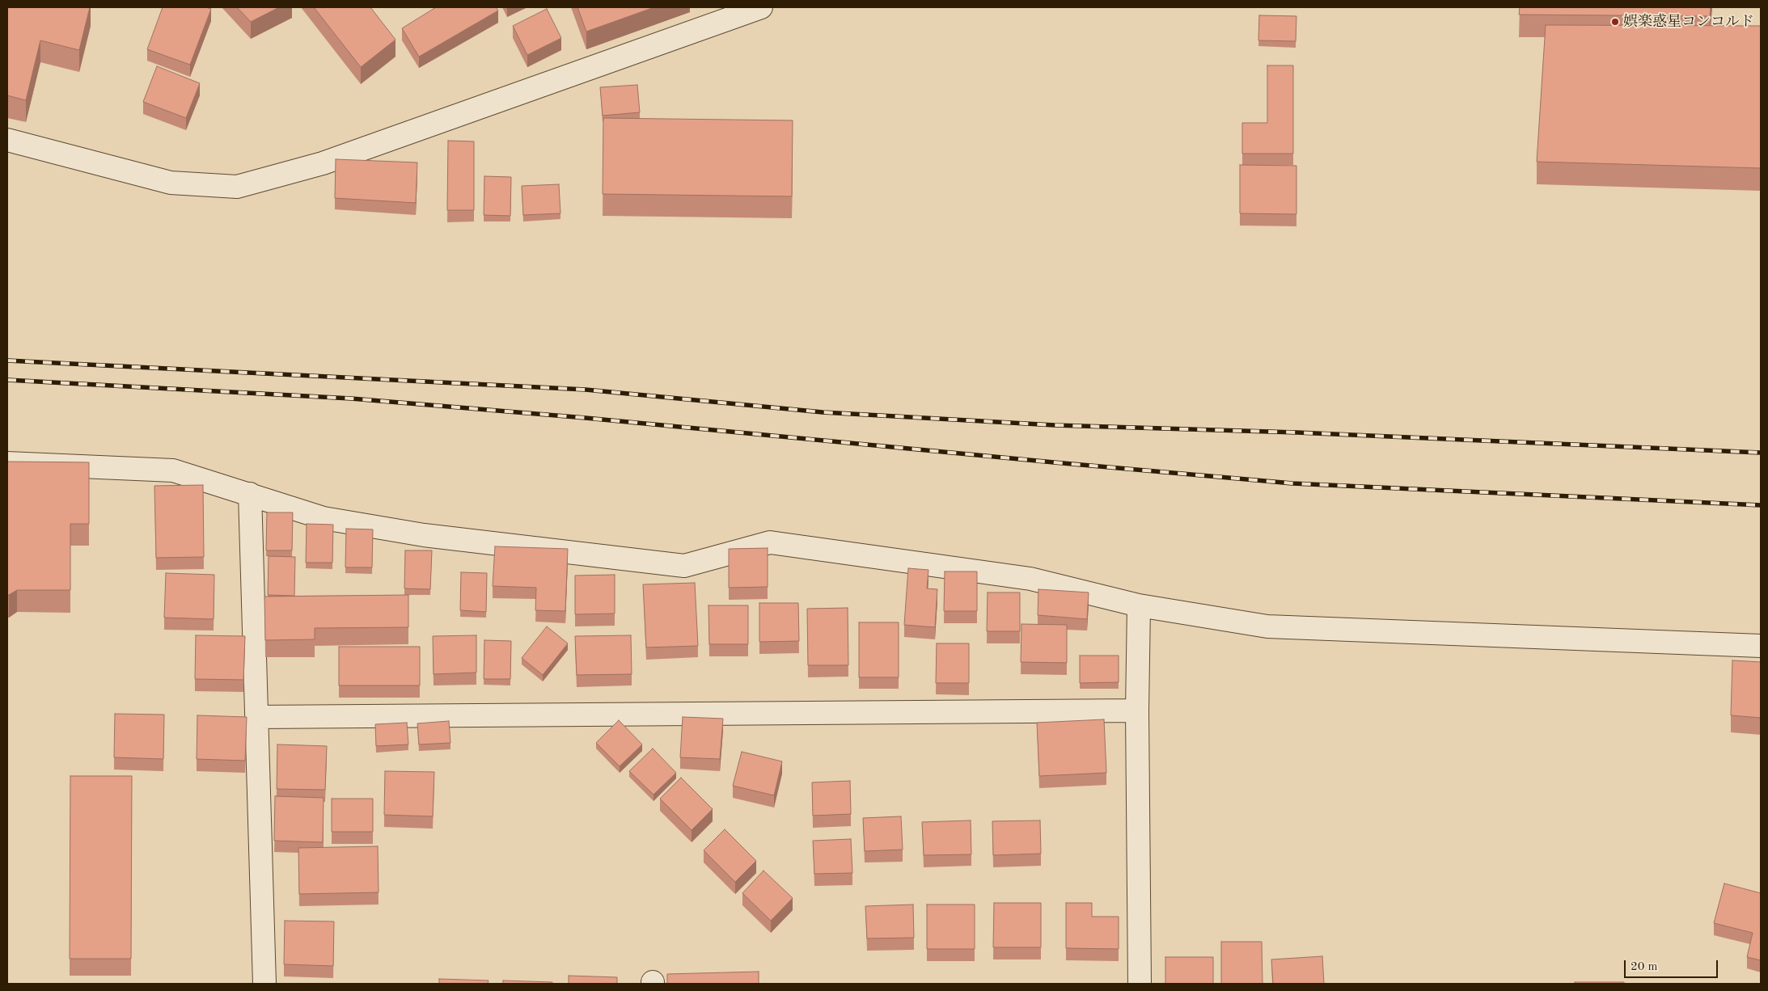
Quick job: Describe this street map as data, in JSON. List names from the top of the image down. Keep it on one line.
{"places":["娯楽惑星コンコルド"],"scale_bar":"20 m"}
